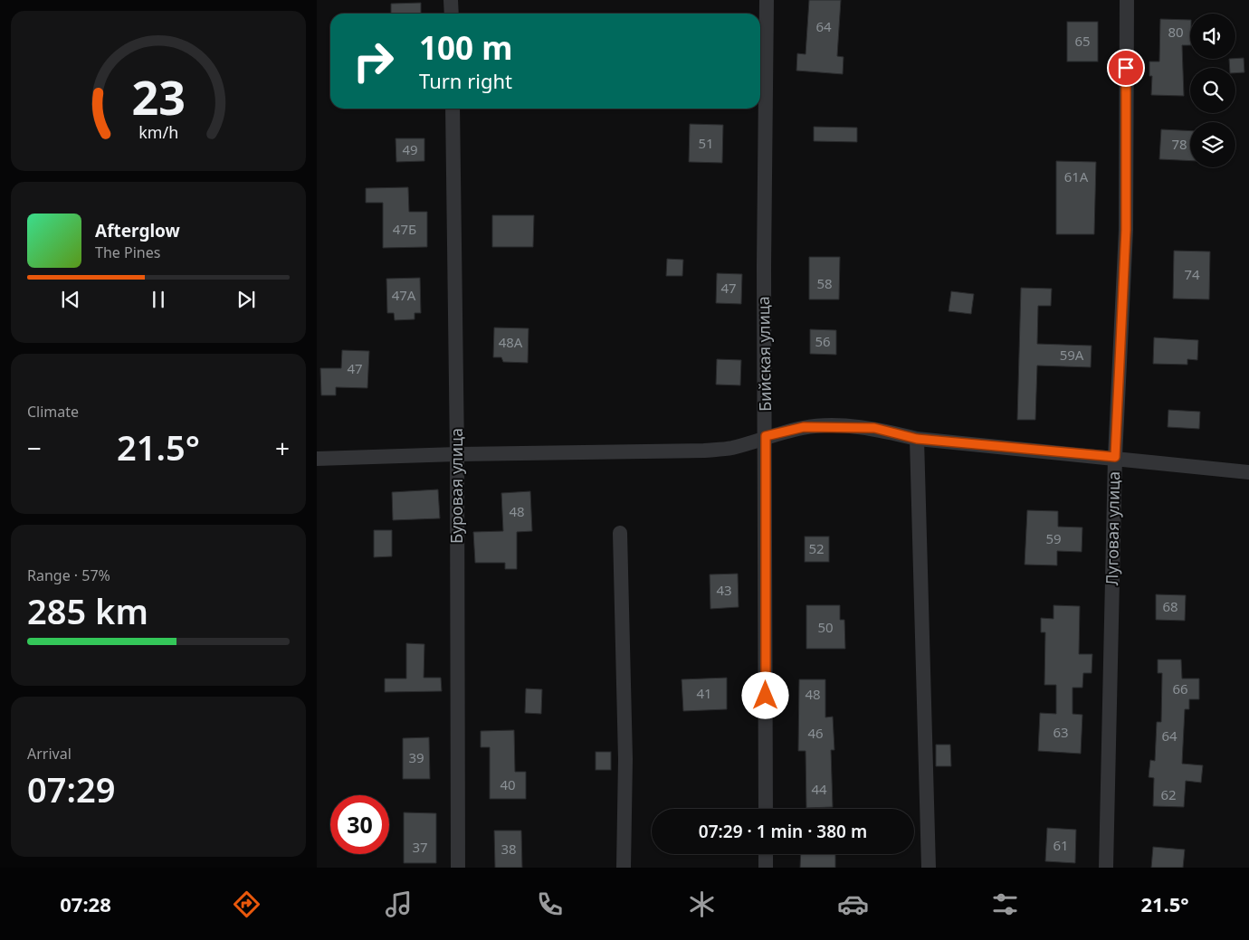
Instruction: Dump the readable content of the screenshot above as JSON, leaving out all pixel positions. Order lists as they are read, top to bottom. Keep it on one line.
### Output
{"streets":{"street":["Бийская улица","Буровая улица","Луговая улица"]},"house_numbers":["64","80","65","51","78","49","61А","47Б","74","58","47","47А","56","48А","59А","47","48","59","52","43","68","50","66","41","48","63","46","64","39","40","44","62","61","37","38"],"page":{"turn":["100 m","Turn right"],"song":["Afterglow","The Pines"],"tile":["Climate",["Range · 57%","285 km"],["Arrival","07:29"]],"heat":["−","21.5°","+"],"limit":"30","trip":"07:29 · 1 min · 380 m","tabs":["07:28","21.5°"],"gauge":["23","km/h"]}}
